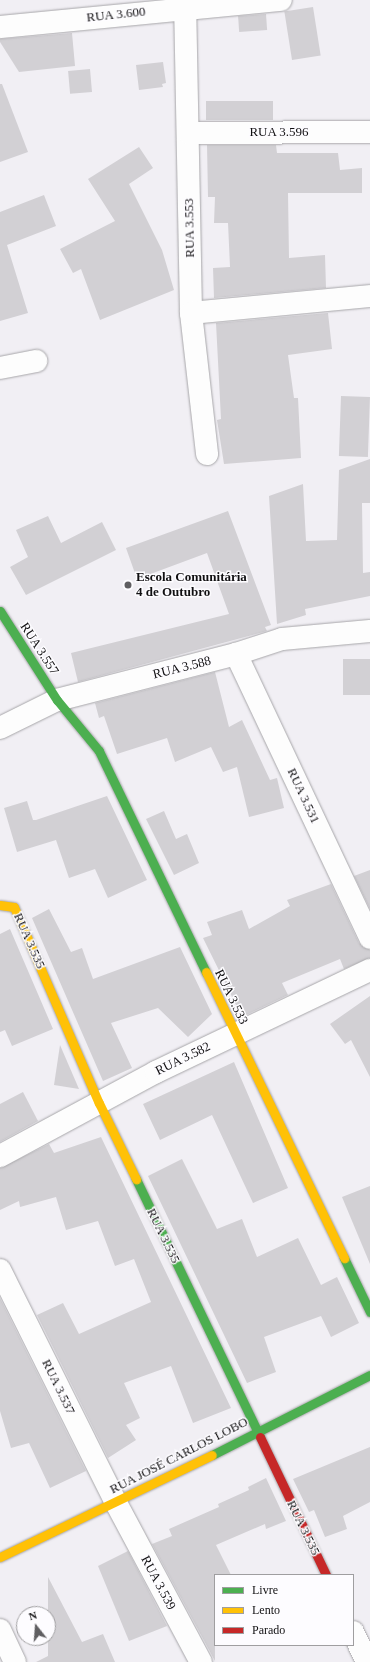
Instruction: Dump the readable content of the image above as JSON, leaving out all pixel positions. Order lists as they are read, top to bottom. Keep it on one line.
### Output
{"streets":{"street":["RUA 3.600","RUA 3.596","RUA 3.553","RUA 3.557","RUA 3.588","RUA 3.531","RUA 3.535","RUA 3.533","RUA 3.582","RUA 3.537","RUA JOSÉ CARLOS LOBO","RUA 3.539"]},"crossings":[["RUA 3.600","RUA 3.553"],["RUA 3.596","RUA 3.553"],["RUA 3.557","RUA 3.588"],["RUA 3.557","RUA 3.533"],["RUA 3.588","RUA 3.531"],["RUA 3.588","RUA 3.533"],["RUA 3.535","RUA 3.582"],["RUA 3.535","RUA JOSÉ CARLOS LOBO"],["RUA 3.533","RUA 3.582"],["RUA 3.537","RUA JOSÉ CARLOS LOBO"],["RUA 3.537","RUA 3.539"],["RUA JOSÉ CARLOS LOBO","RUA 3.539"]],"places":["Escola Comunitária 4 de Outubro"],"legend":["Livre","Lento","Parado"],"north":"top"}
